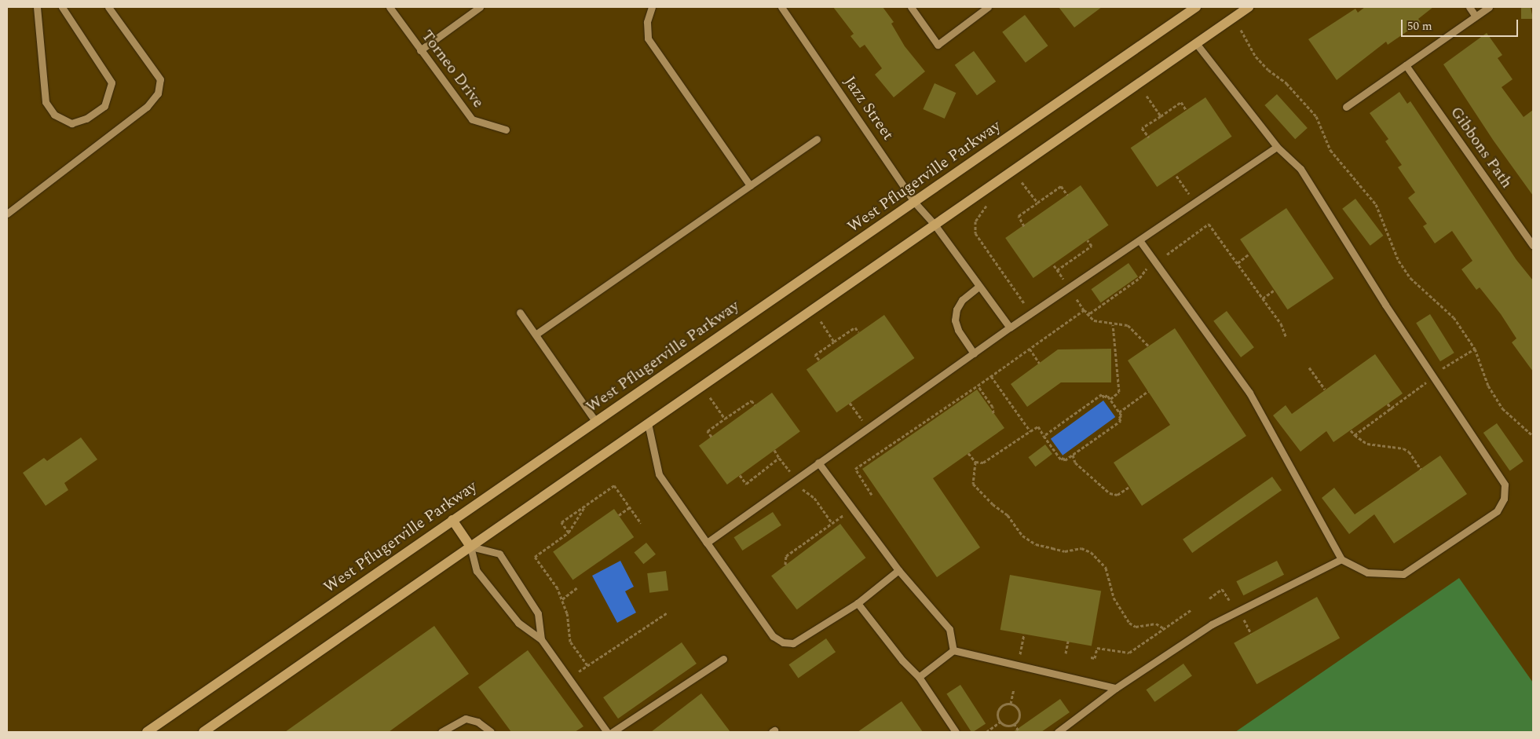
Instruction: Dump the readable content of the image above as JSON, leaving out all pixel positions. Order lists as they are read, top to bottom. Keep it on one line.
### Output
{"streets":{"main road":["West Pflugerville Parkway"],"street":["Torneo Drive","Jazz Street","Gibbons Path"]},"crossings":[["Jazz Street","West Pflugerville Parkway"]],"scale_bar":"50 m"}
